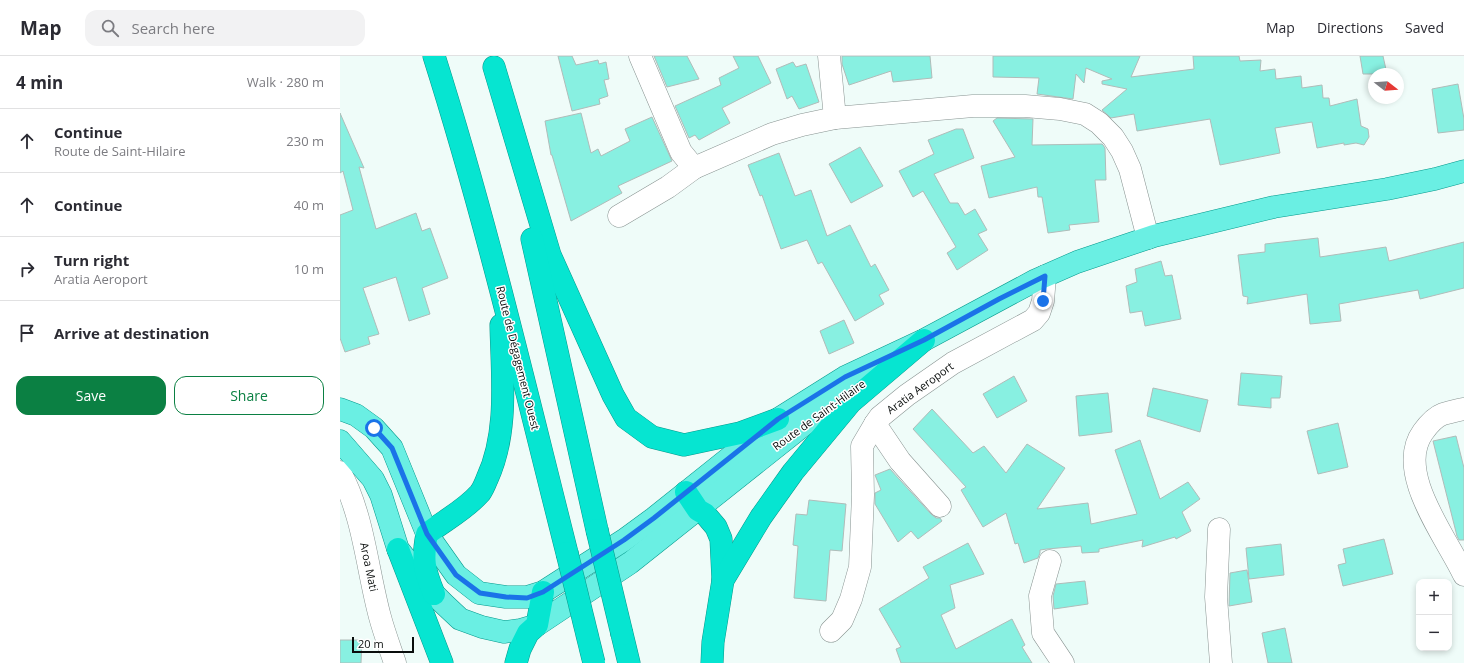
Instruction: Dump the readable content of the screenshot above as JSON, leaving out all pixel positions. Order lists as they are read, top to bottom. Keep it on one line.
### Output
{"streets":{"highway":["Route de Dégagement Ouest"],"main road":["Route de Saint-Hilaire"],"street":["Aratia Aeroport","Aroa Mati"]},"scale_bar":"20 m","north":"right","page":{"header":"Map","search":"Search here","nav":["Map","Directions","Saved"],"heading":["4 min","Walk · 280 m"],"list":[["Continue","Route de Saint-Hilaire","230 m"],["Continue","40 m"],["Turn right","Aratia Aeroport","10 m"],"Arrive at destination"],"buttons":["Save","Share"],"map_buttons":["+","−"],"scale":"20 m"}}
